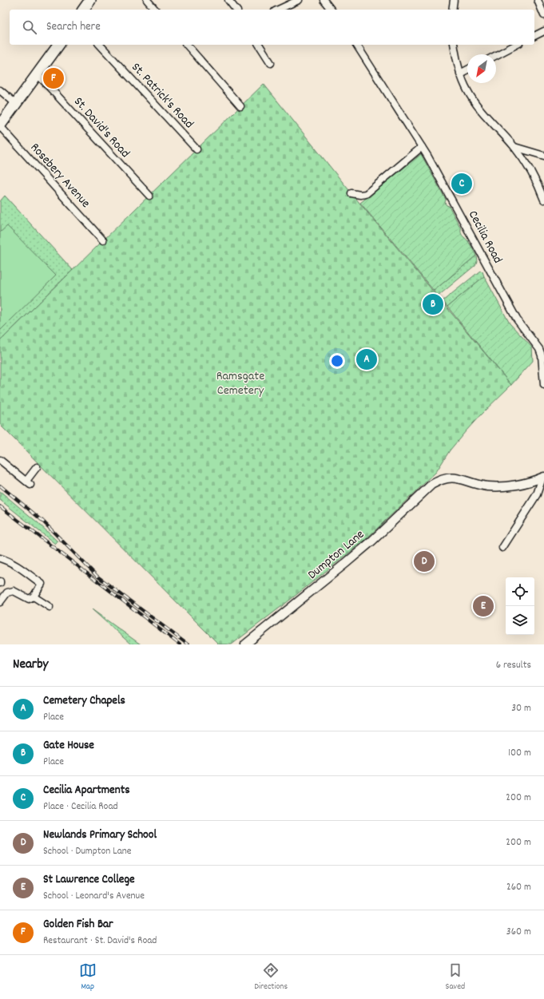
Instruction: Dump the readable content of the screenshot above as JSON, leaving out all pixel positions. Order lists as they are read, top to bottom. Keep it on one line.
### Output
{"streets":{"street":["St. Patrick's Road","St. David's Road","Rosebery Avenue","Cecilia Road","Dumpton Lane"]},"parks":["Ramsgate Cemetery"],"north":"bottom left","page":{"search":"Search here","pins":["F","C","B","A","D","E"],"heading":["Nearby","6 results"],"list":[{"mark":"A","name":"Cemetery Chapels","note":"Place","value":"30 m"},{"mark":"B","name":"Gate House","note":"Place","value":"100 m"},{"mark":"C","name":"Cecilia Apartments","note":"Place · Cecilia Road","value":"200 m"},{"mark":"D","name":"Newlands Primary School","note":"School · Dumpton Lane","value":"200 m"},{"mark":"E","name":"St Lawrence College","note":"School · Leonard's Avenue","value":"260 m"},{"mark":"F","name":"Golden Fish Bar","note":"Restaurant · St. David's Road","value":"360 m"}],"nav":["Map","Directions","Saved"]}}
